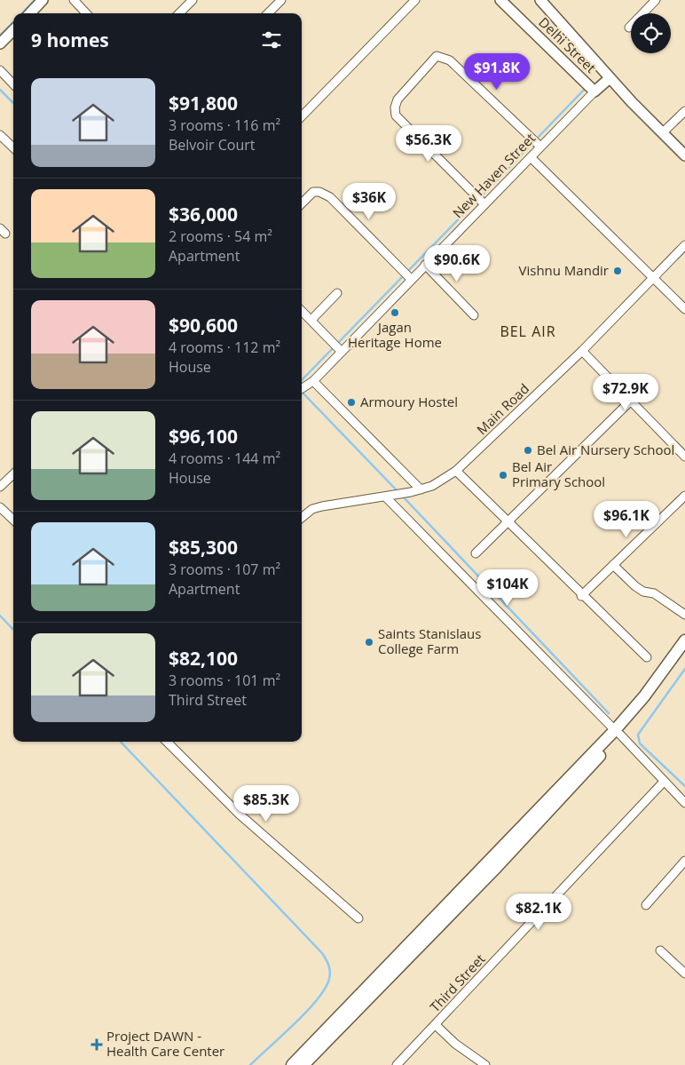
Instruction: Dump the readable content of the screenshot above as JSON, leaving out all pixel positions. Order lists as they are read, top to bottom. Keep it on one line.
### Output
{"streets":{"street":["Delhi Street","New Haven Street","Main Road","Third Street"]},"crossings":[["Delhi Street","New Haven Street"]],"districts":["BEL AIR"],"places":{"other":["Vishnu Mandir","Jagan Heritage Home","Armoury Hostel","Bel Air Nursery School","Bel Air Primary School","Saints Stanislaus College Farm"],"health":["Project DAWN - Health Care Center"]},"page":{"heading":"9 homes","price":["$91.8K","$56.3K","$36K","$90.6K","$72.9K","$96.1K","$104K","$85.3K","$82.1K"],"list":[{"name":"$91,800","note":"3 rooms · 116 m² · Belvoir Court"},{"name":"$36,000","note":"2 rooms · 54 m² · Apartment"},{"name":"$90,600","note":"4 rooms · 112 m² · House"},{"name":"$96,100","note":"4 rooms · 144 m² · House"},{"name":"$85,300","note":"3 rooms · 107 m² · Apartment"},{"name":"$82,100","note":"3 rooms · 101 m² · Third Street"}]}}
